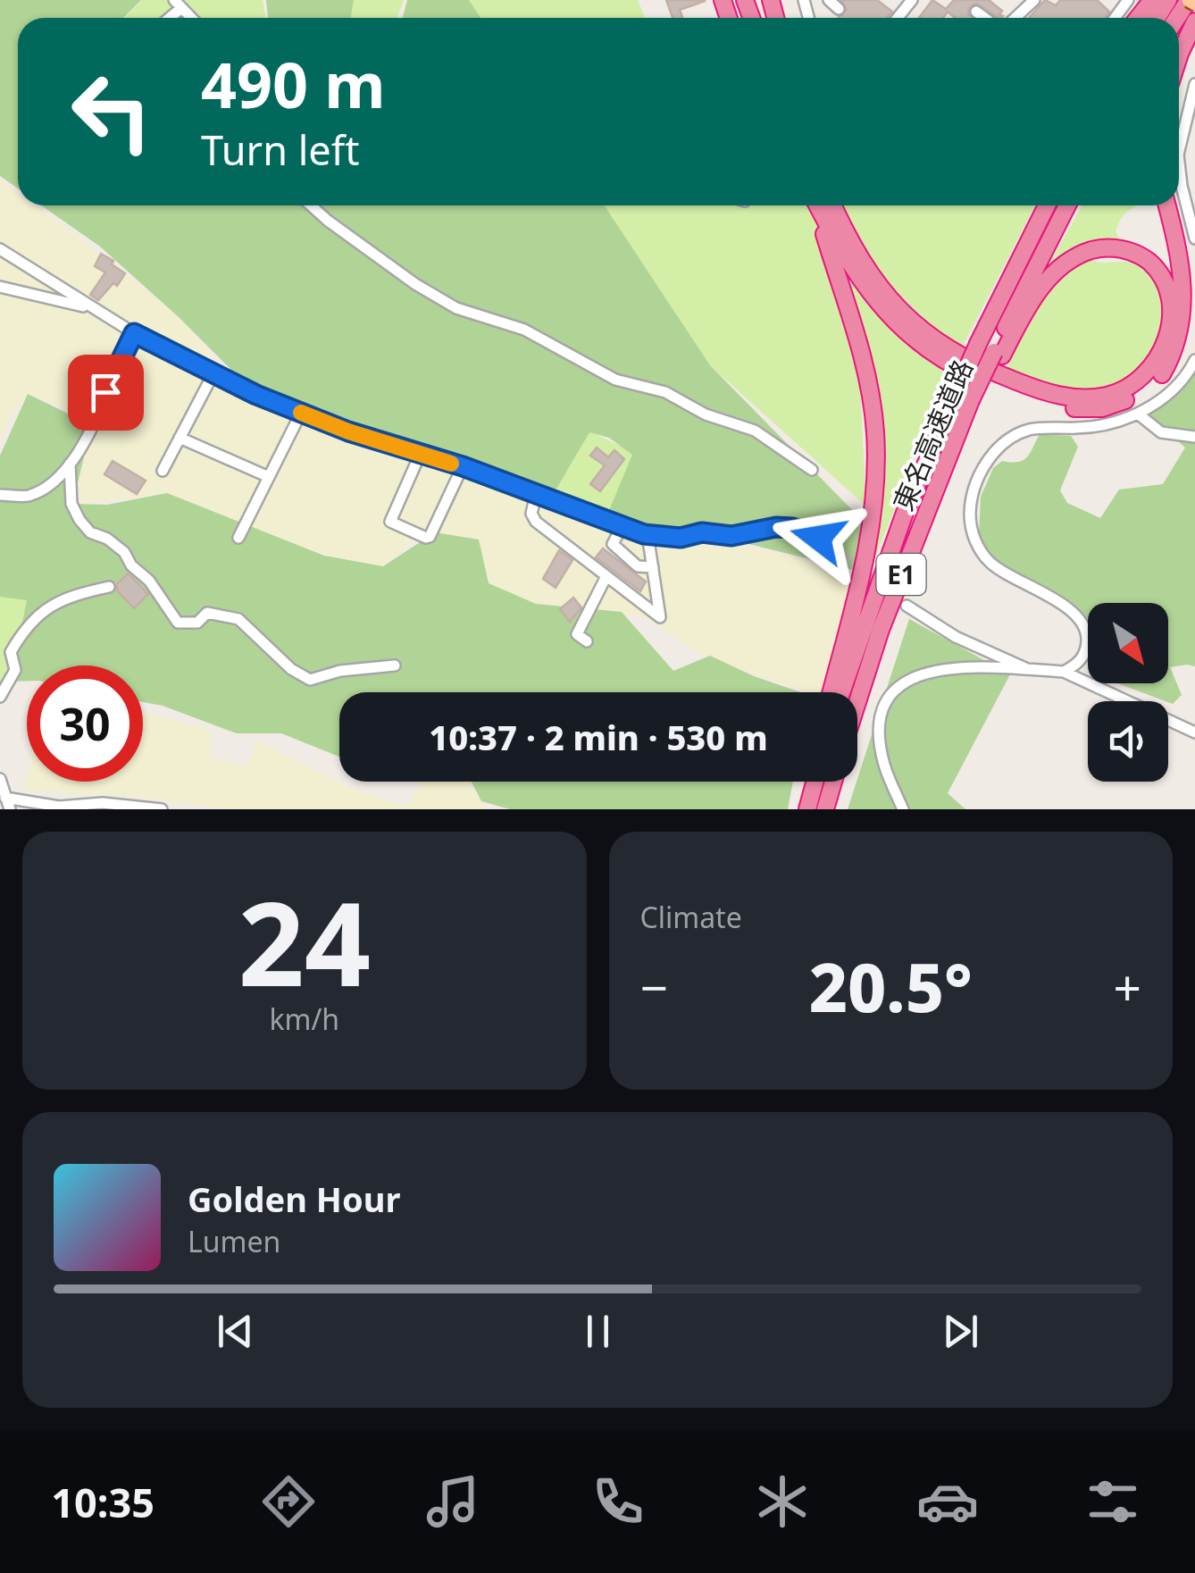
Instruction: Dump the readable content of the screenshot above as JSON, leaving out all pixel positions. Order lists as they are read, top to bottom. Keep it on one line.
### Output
{"streets":{"highway":["東名高速道路","E1"]},"north":"bottom right","page":{"turn":["490 m","Turn left"],"limit":"30","trip":"10:37 · 2 min · 530 m","tile":[["24","km/h"],"Climate"],"heat":["−","20.5°","+"],"song":["Golden Hour","Lumen"],"tabs":"10:35"}}
